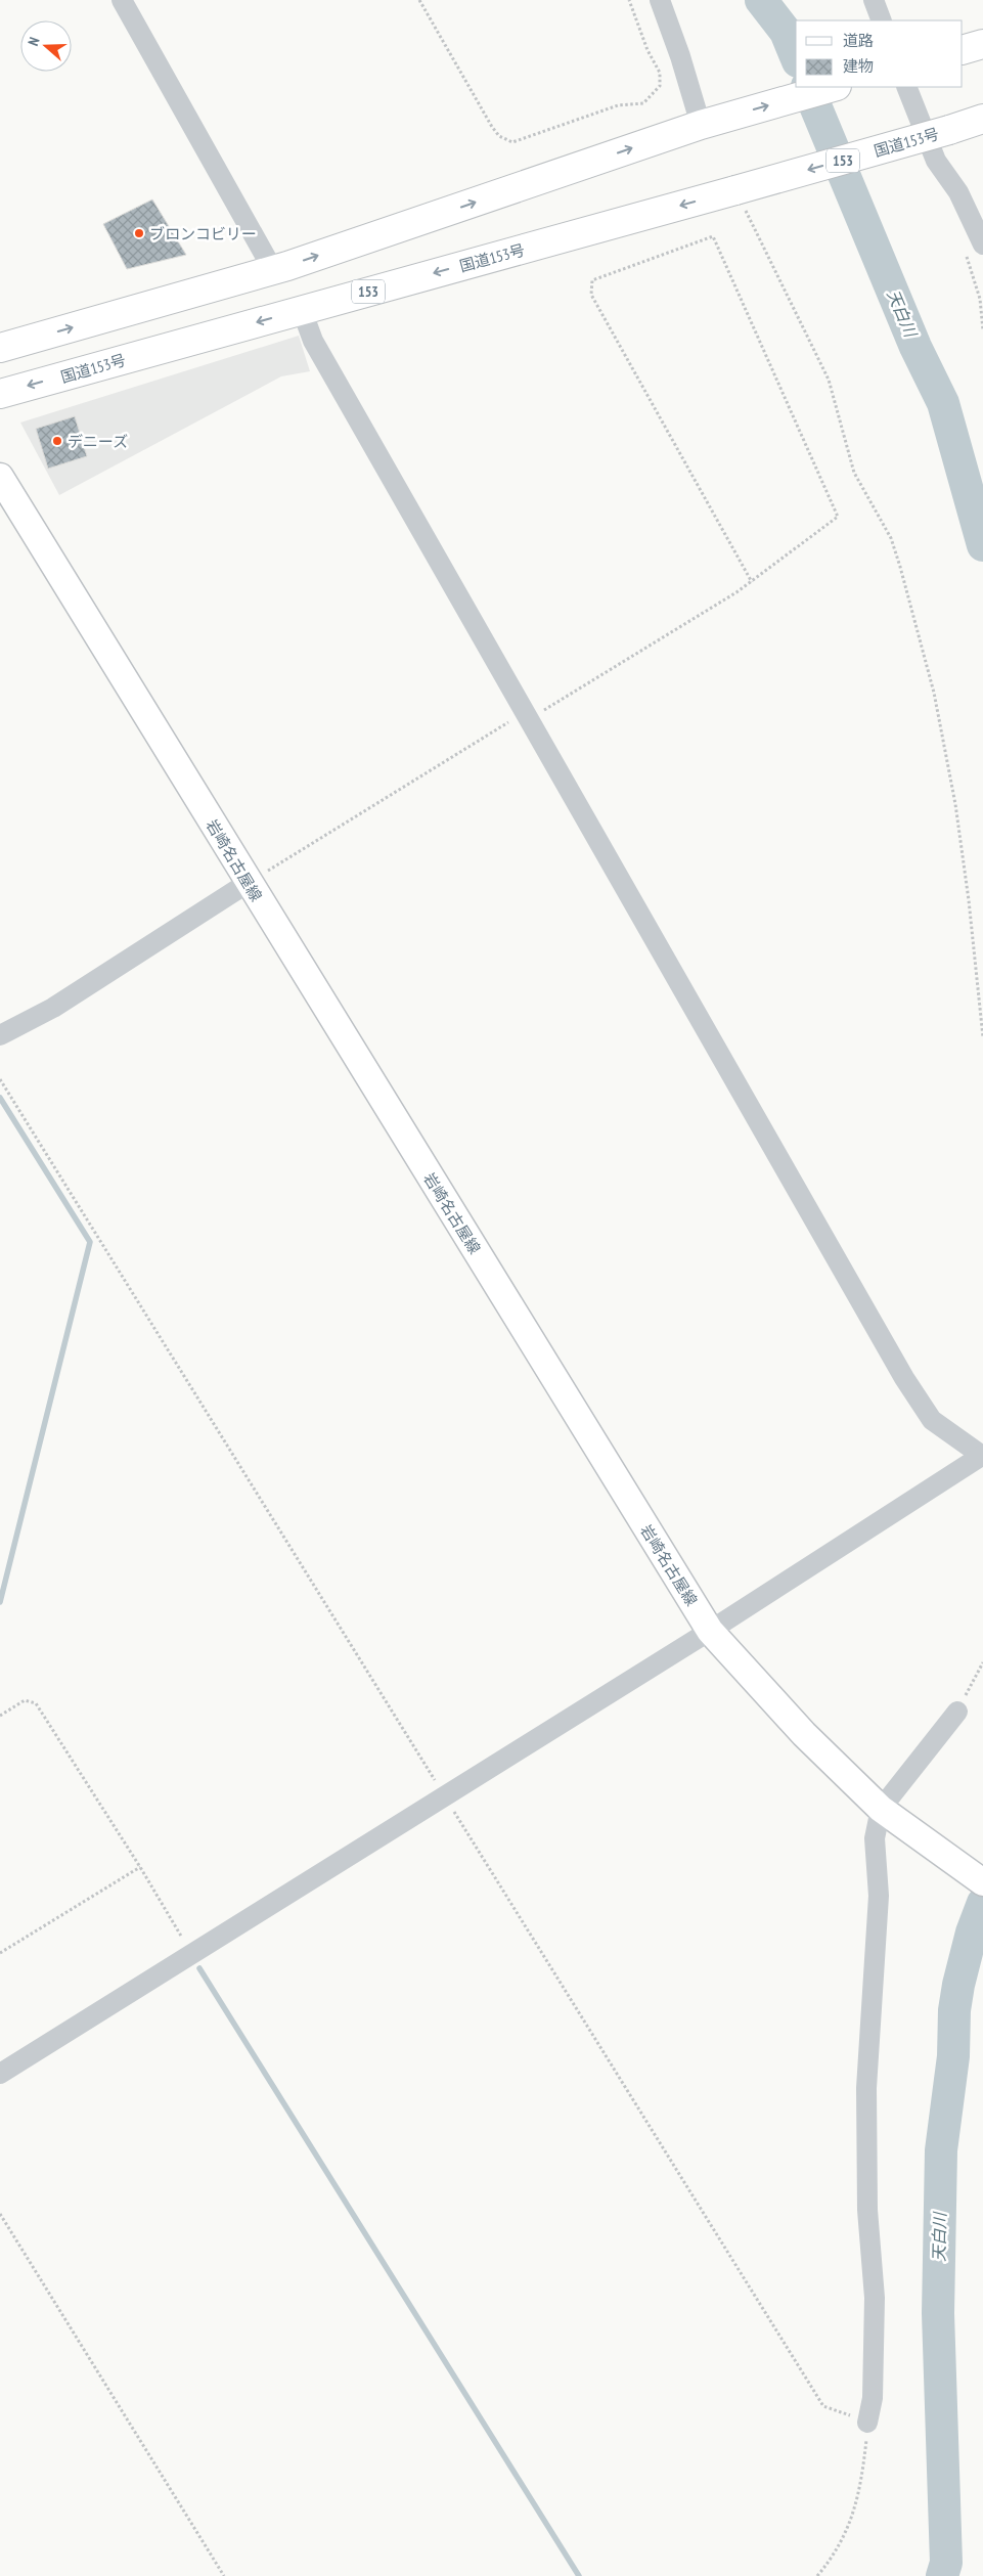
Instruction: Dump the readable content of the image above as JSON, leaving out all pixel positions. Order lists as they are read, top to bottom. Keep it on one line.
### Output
{"streets":{"highway":["国道153号","153"],"main road":["岩崎名古屋線"]},"water":["天白川"],"places":["ブロンコビリー","デニーズ"],"legend":["道路","建物"],"north":"left"}
